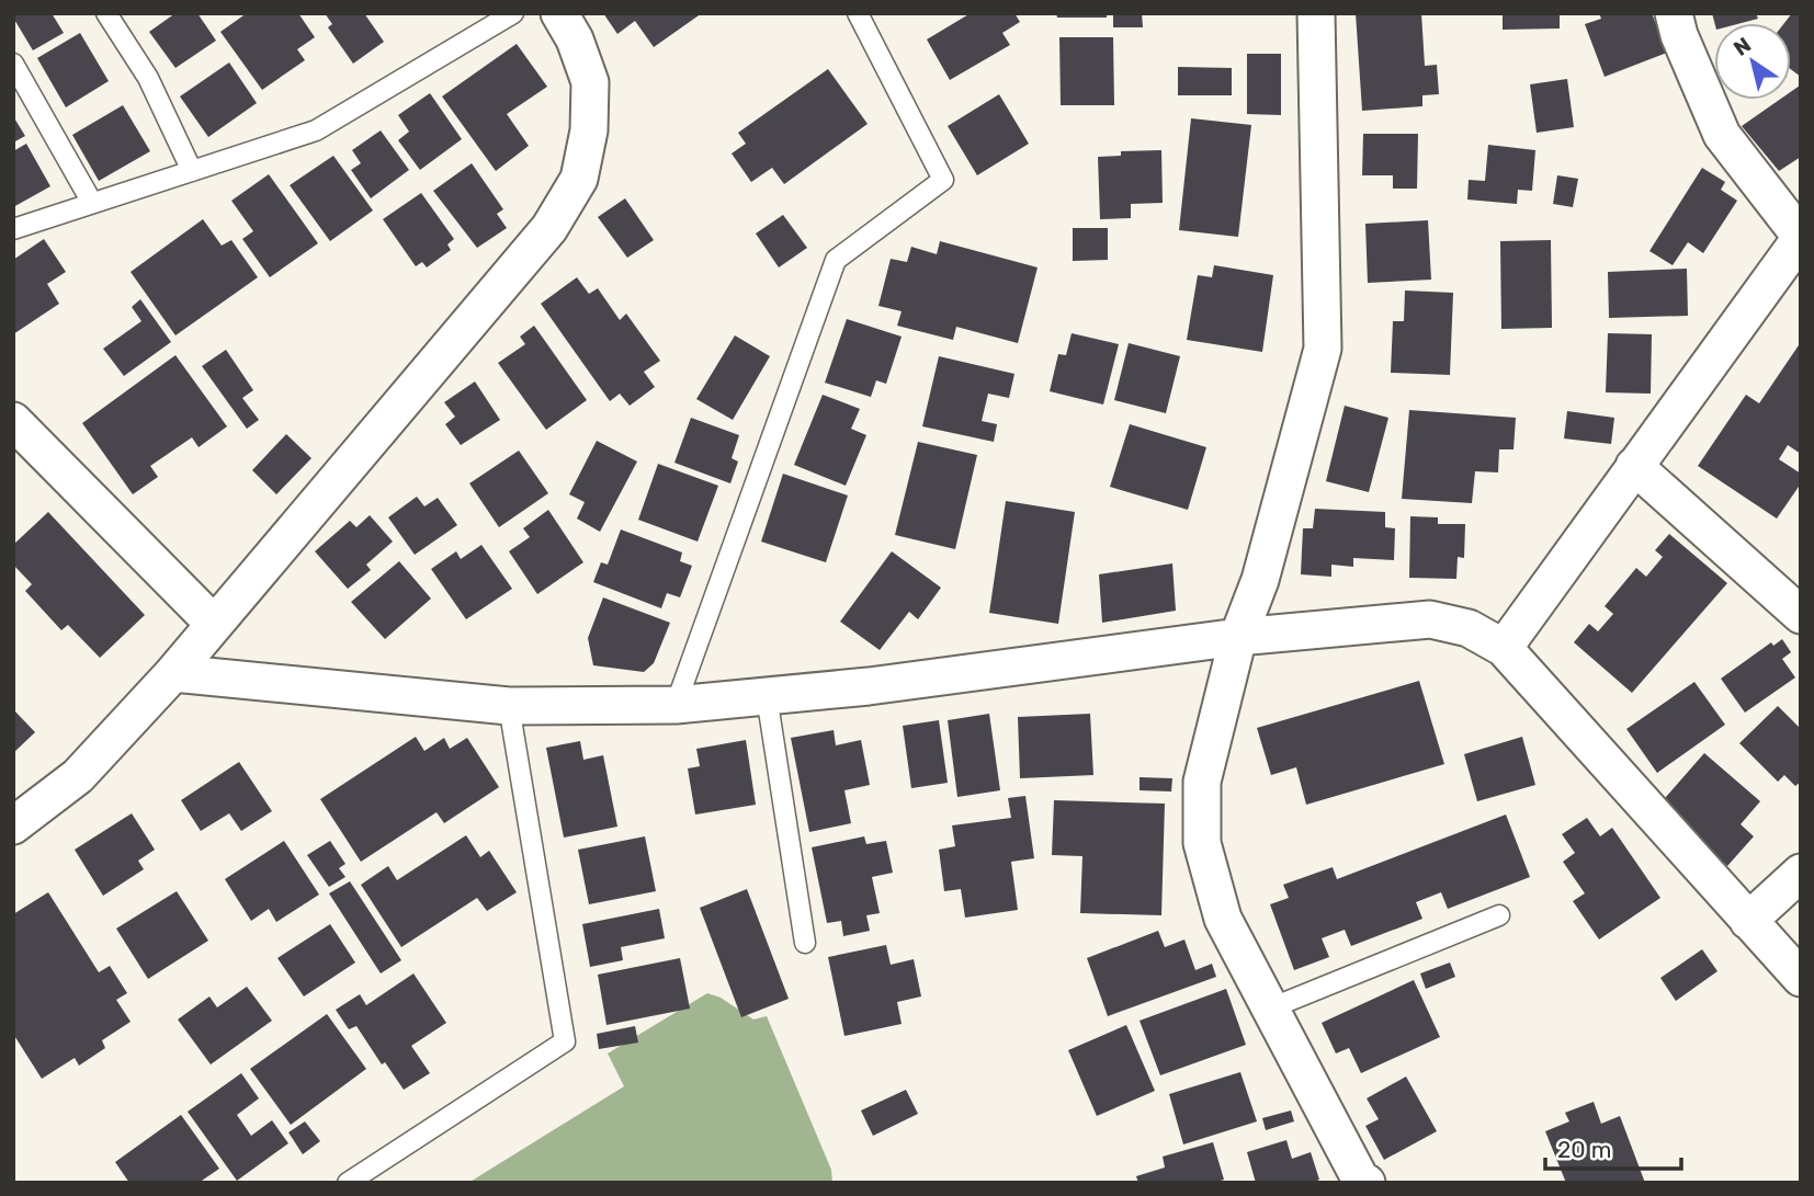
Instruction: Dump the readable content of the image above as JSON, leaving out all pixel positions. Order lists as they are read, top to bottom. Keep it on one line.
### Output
{"scale_bar":"20 m","north":"top left"}
